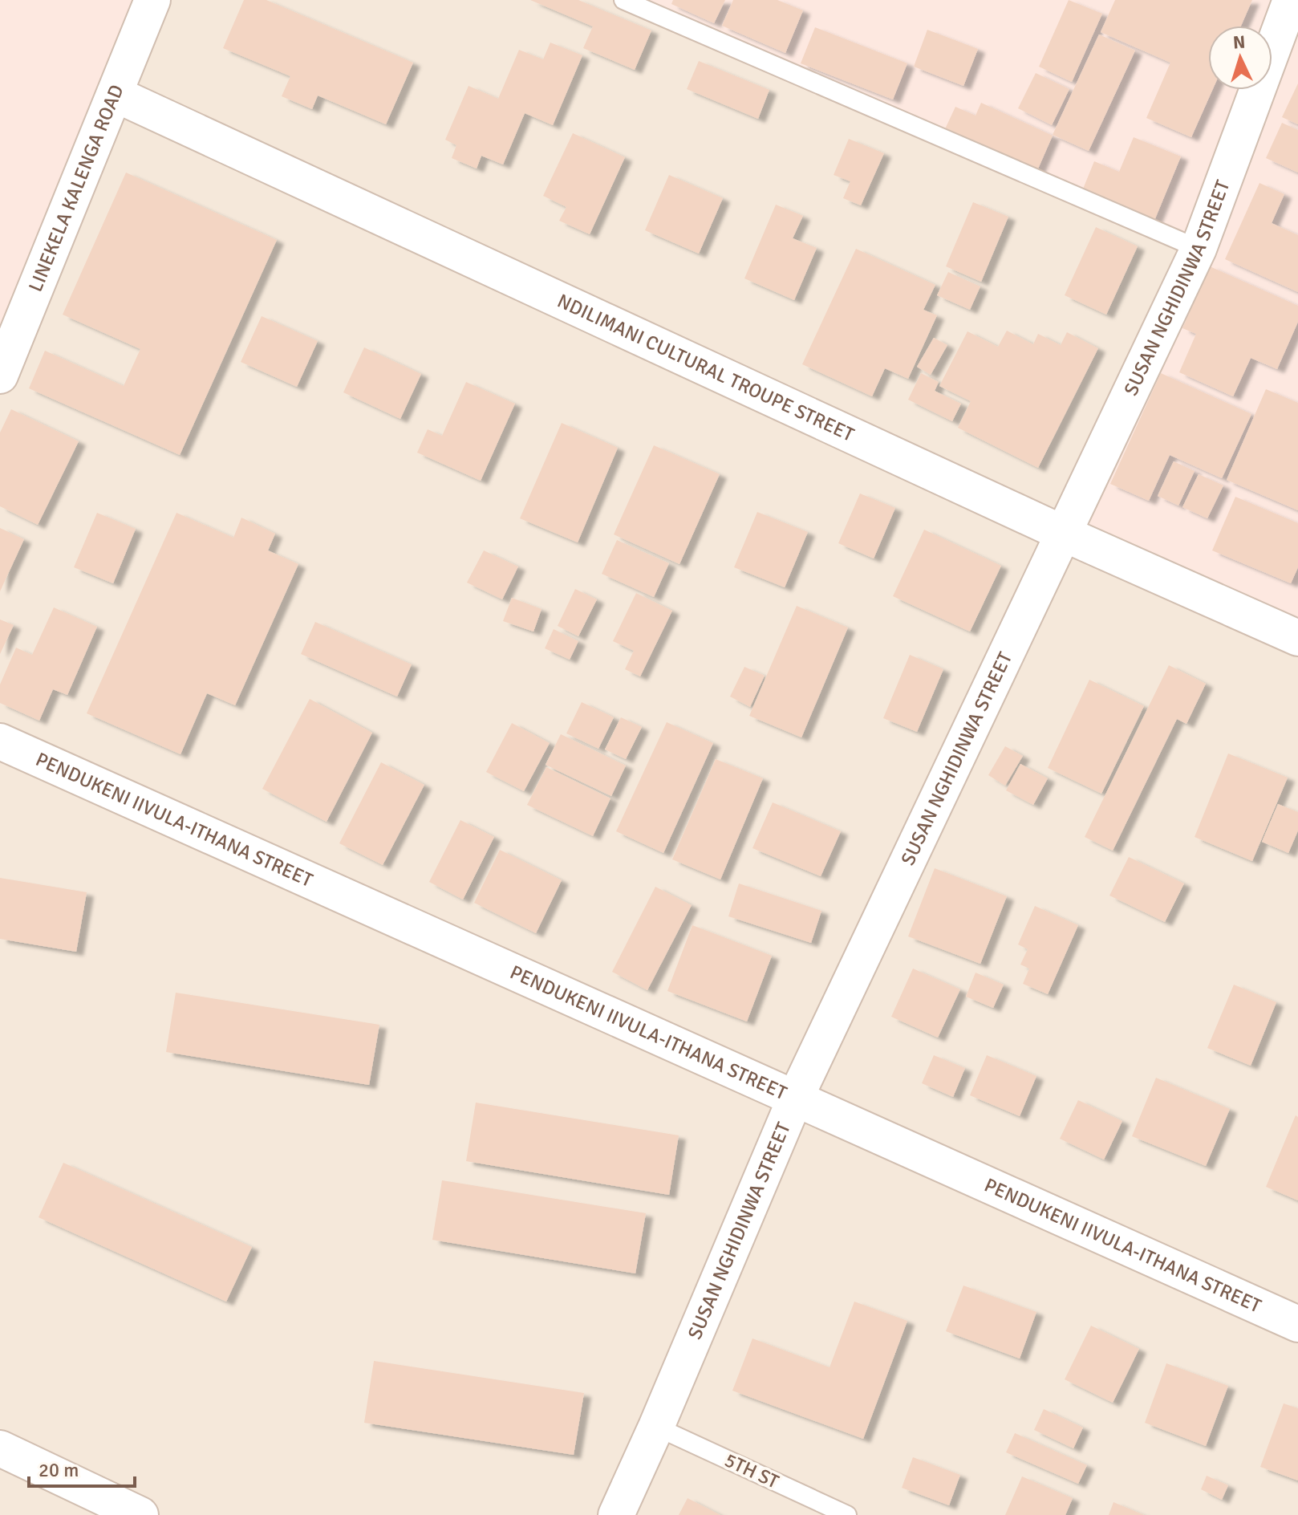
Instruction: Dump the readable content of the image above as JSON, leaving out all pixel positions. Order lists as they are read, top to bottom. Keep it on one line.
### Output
{"streets":{"street":["LINEKELA KALENGA ROAD","SUSAN NGHIDINWA STREET","NDILIMANI CULTURAL TROUPE STREET","PENDUKENI IIVULA-ITHANA STREET"],"lane":["5TH ST"]},"crossings":[["LINEKELA KALENGA ROAD","NDILIMANI CULTURAL TROUPE STREET"],["SUSAN NGHIDINWA STREET","NDILIMANI CULTURAL TROUPE STREET"],["SUSAN NGHIDINWA STREET","PENDUKENI IIVULA-ITHANA STREET"],["SUSAN NGHIDINWA STREET","5TH ST"]],"scale_bar":"20 m","north":"top"}
